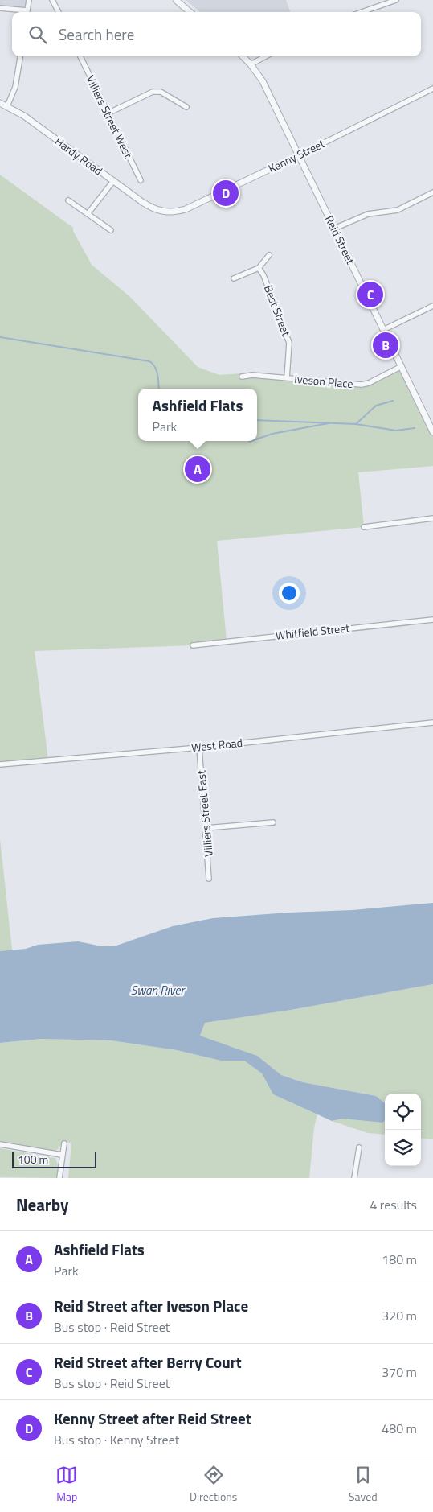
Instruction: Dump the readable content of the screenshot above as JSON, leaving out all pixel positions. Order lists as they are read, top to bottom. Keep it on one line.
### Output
{"streets":{"street":["Villiers Street West","Hardy Road","Kenny Street","Reid Street","Best Street","Iveson Place","Whitfield Street","West Road","Villiers Street East"]},"crossings":[["Hardy Road","Kenny Street"],["Kenny Street","Reid Street"],["Reid Street","Iveson Place"],["Best Street","Iveson Place"],["West Road","Villiers Street East"]],"water":["Swan River"],"scale_bar":"100 m","page":{"search":"Search here","pins":["D","C","B","A"],"popup":["Ashfield Flats","Park"],"scale":"100 m","heading":["Nearby","4 results"],"list":[{"mark":"A","name":"Ashfield Flats","note":"Park","value":"180 m"},{"mark":"B","name":"Reid Street after Iveson Place","note":"Bus stop · Reid Street","value":"320 m"},{"mark":"C","name":"Reid Street after Berry Court","note":"Bus stop · Reid Street","value":"370 m"},{"mark":"D","name":"Kenny Street after Reid Street","note":"Bus stop · Kenny Street","value":"480 m"}],"nav":["Map","Directions","Saved"]}}
